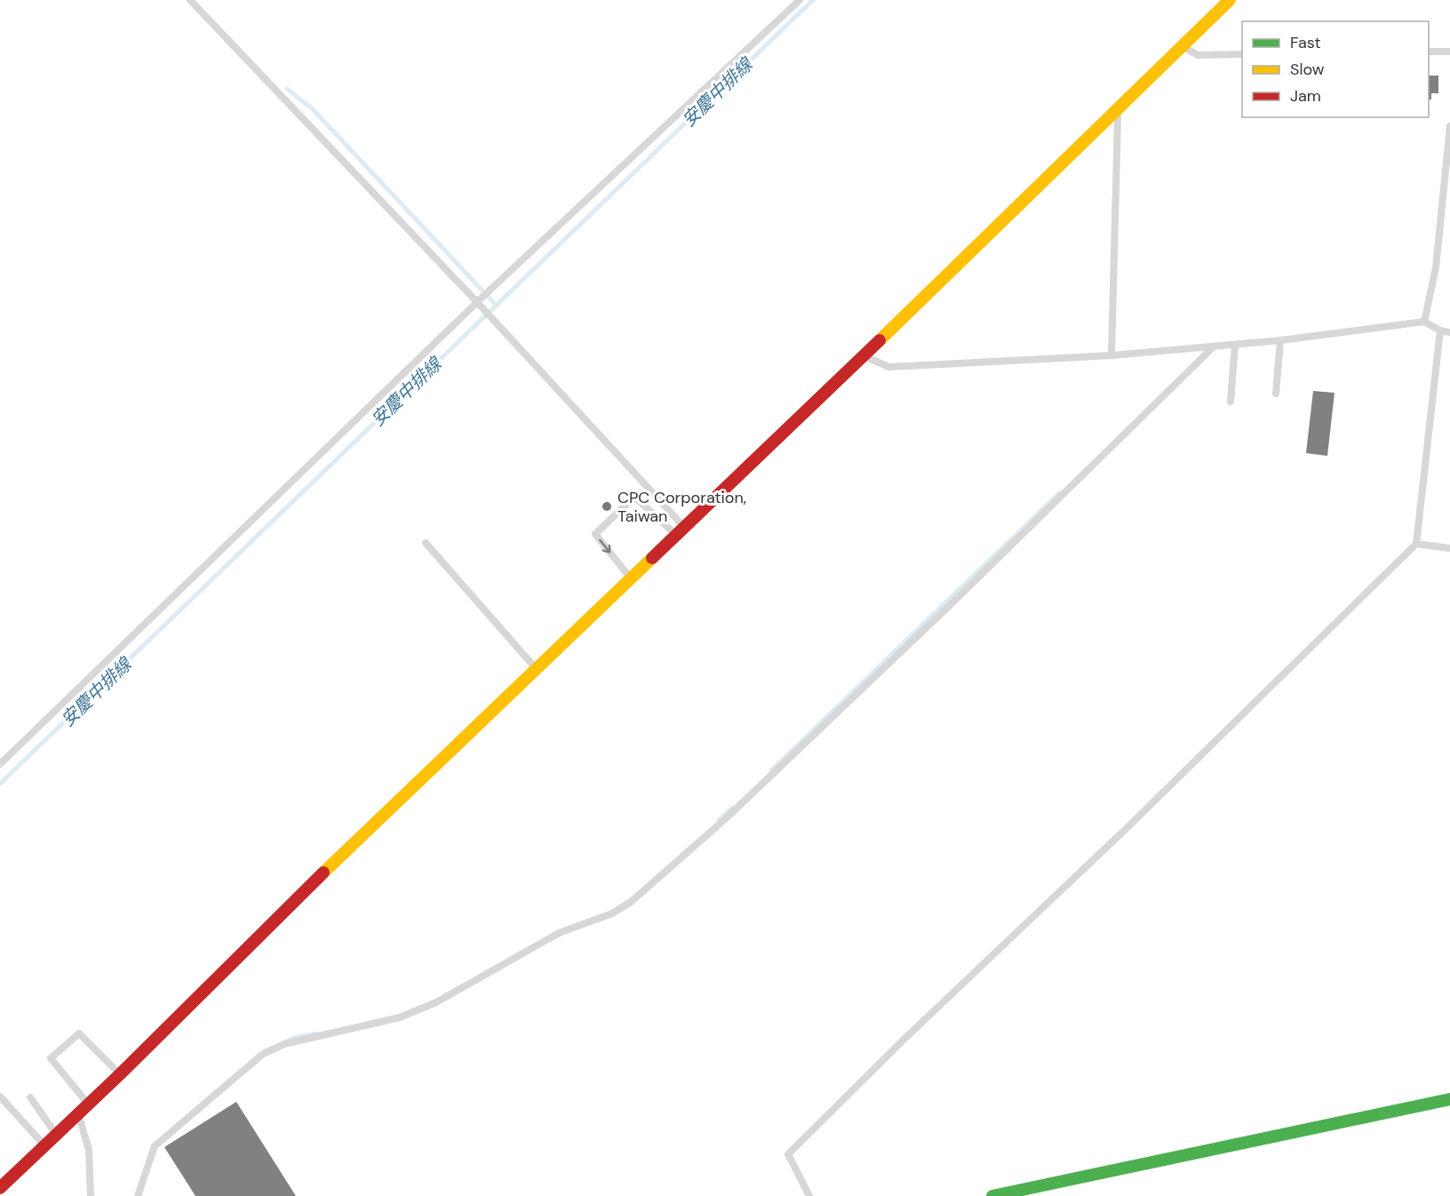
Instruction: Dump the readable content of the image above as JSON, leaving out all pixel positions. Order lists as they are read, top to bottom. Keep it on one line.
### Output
{"water":["安慶中排線"],"places":["CPC Corporation, Taiwan"],"legend":["Fast","Slow","Jam"]}
